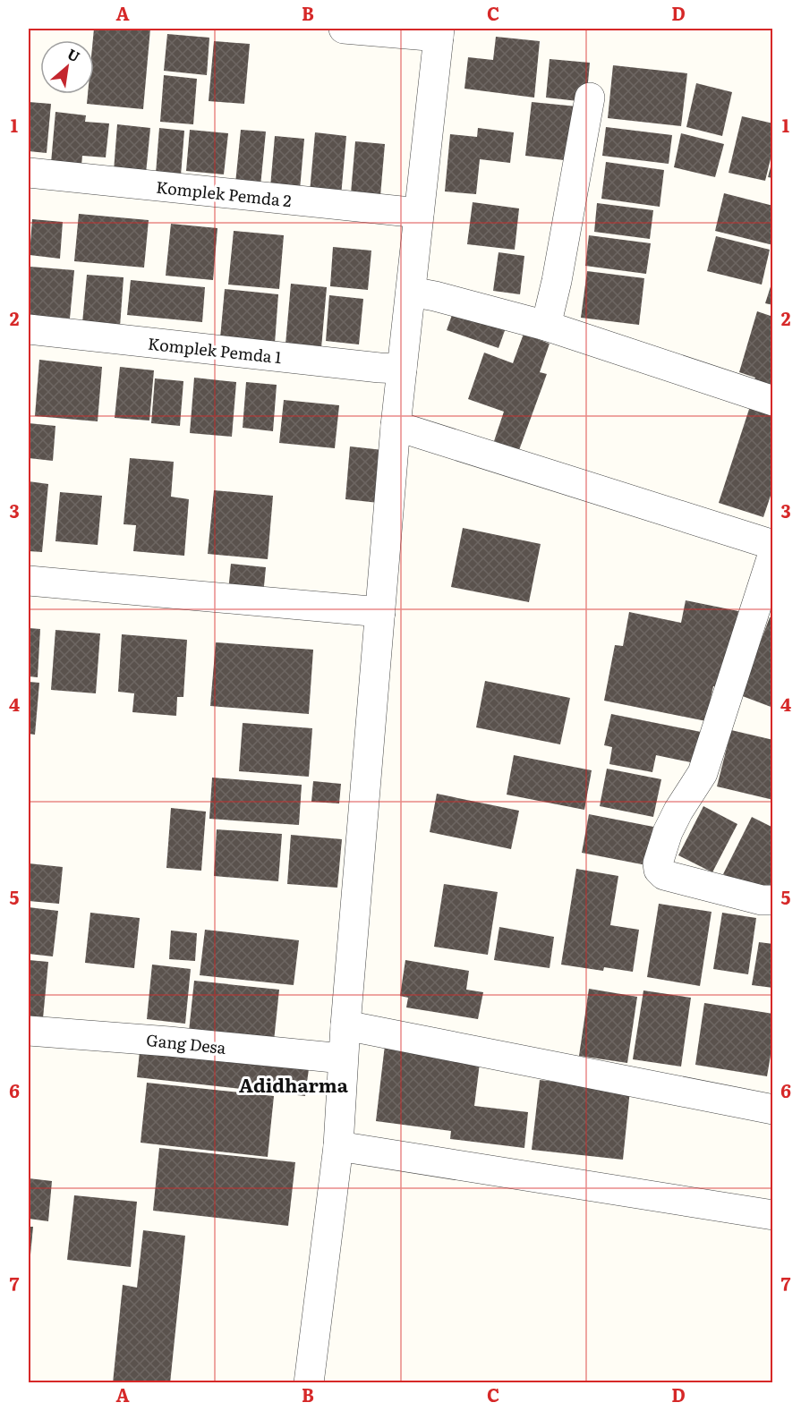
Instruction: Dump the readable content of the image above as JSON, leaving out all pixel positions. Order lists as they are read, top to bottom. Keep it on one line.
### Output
{"streets":{"street":["Komplek Pemda 2","Komplek Pemda 1","Gang Desa"]},"districts":["Adidharma"],"north":"top right","grid":{"columns":["A","B","C","D"],"rows":["1","2","3","4","5","6","7"]}}
